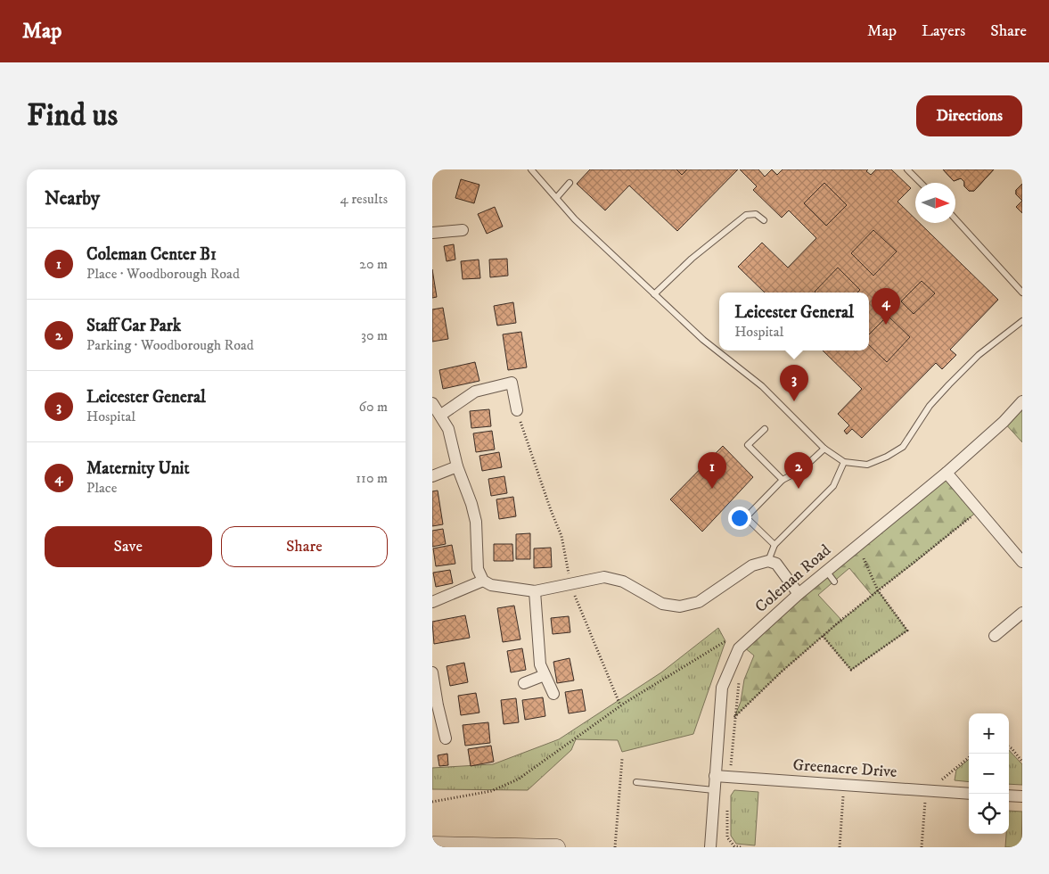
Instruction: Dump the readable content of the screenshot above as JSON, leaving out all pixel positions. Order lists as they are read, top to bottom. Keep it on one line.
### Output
{"streets":{"street":["Coleman Road","Greenacre Drive"]},"crossings":[["Coleman Road","Greenacre Drive"]],"north":"right","page":{"header":"Map","nav":["Map","Layers","Share"],"buttons":["Directions",["Save","Share"]],"title":"Find us","heading":["Nearby","4 results"],"list":[{"mark":"1","name":"Coleman Center B1","note":"Place · Woodborough Road","value":"20 m"},{"mark":"2","name":"Staff Car Park","note":"Parking · Woodborough Road","value":"30 m"},{"mark":"3","name":"Leicester General","note":"Hospital","value":"60 m"},{"mark":"4","name":"Maternity Unit","note":"Place","value":"110 m"}],"pins":["4","3","1","2"],"popup":["Leicester General","Hospital"],"map_buttons":["+","−"]}}
